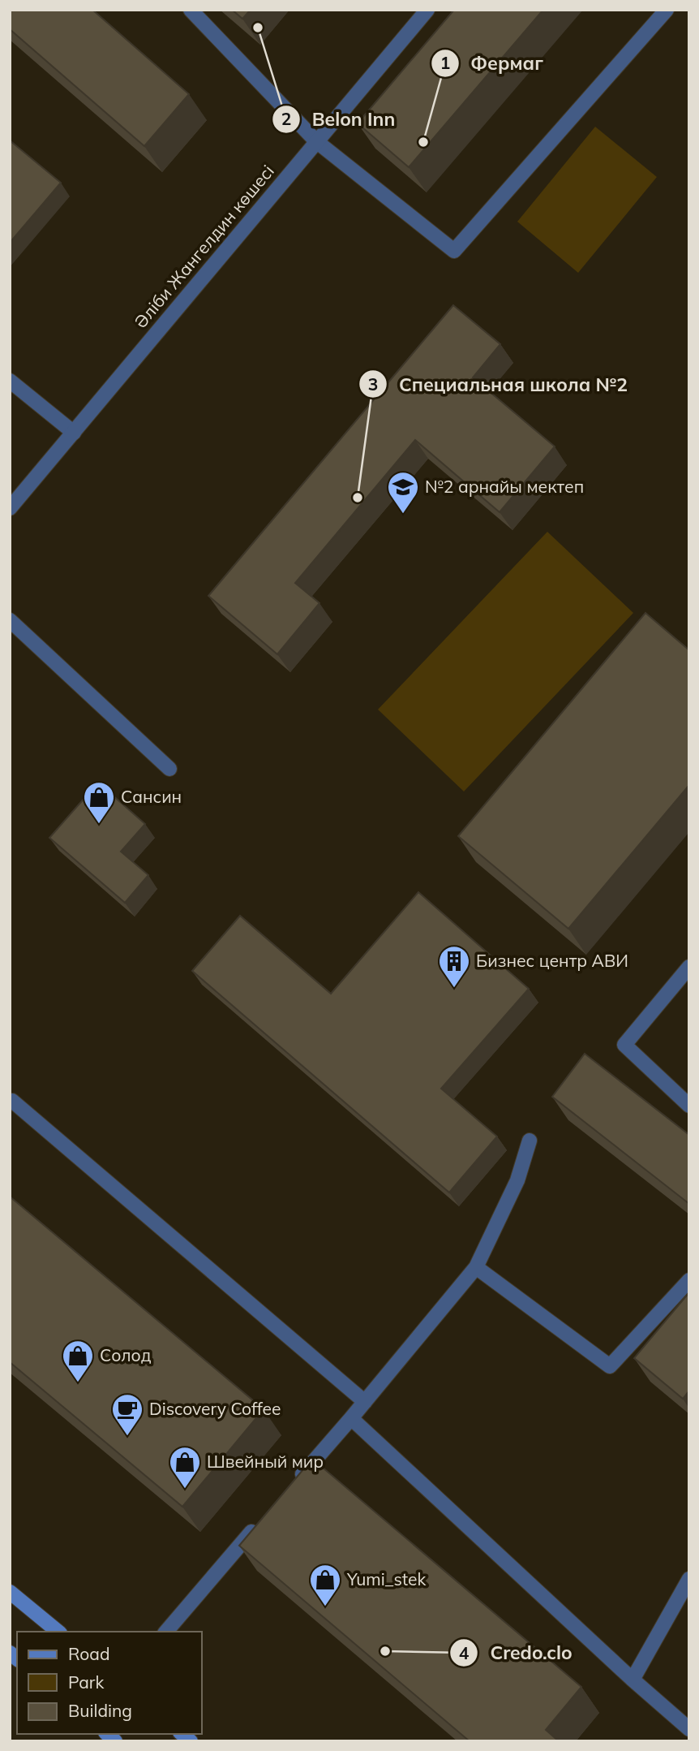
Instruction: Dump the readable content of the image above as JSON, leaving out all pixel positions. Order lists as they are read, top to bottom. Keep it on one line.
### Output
{"streets":{"street":["Әліби Жангелдин көшесі"]},"places":{"other":["Belon Inn","Фермаг","Специальная школа №2","Credo.clo"],"school or university":["№2 арнайы мектеп"],"shop":["Сансин","Солод","Швейный мир","Yumi_stek"],"building":["Бизнес центр АВИ"],"cafe":["Discovery Coffee"]},"legend":["Road","Park","Building"]}
